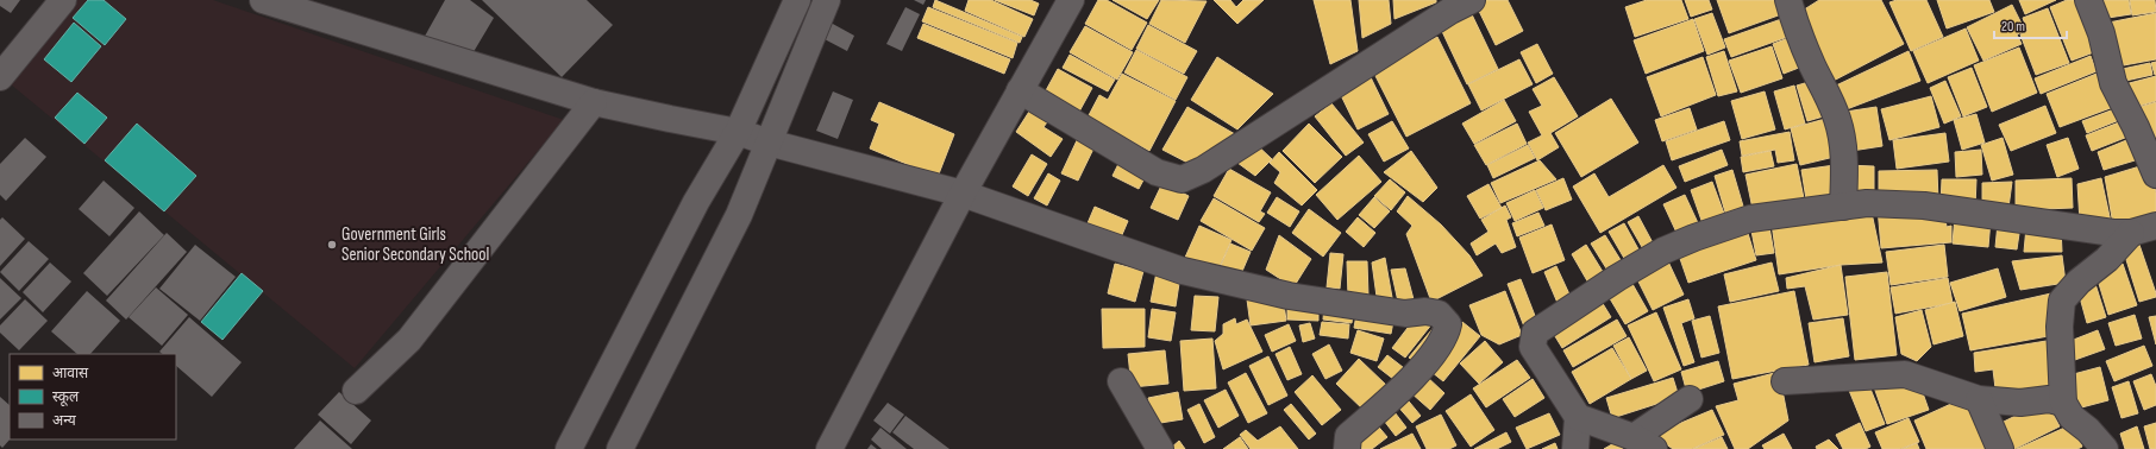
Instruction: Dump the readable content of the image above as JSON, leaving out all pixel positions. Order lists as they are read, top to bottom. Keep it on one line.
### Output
{"places":["Government Girls Senior Secondary School"],"legend":["आवास","स्कूल","अन्य"],"scale_bar":"20 m"}
